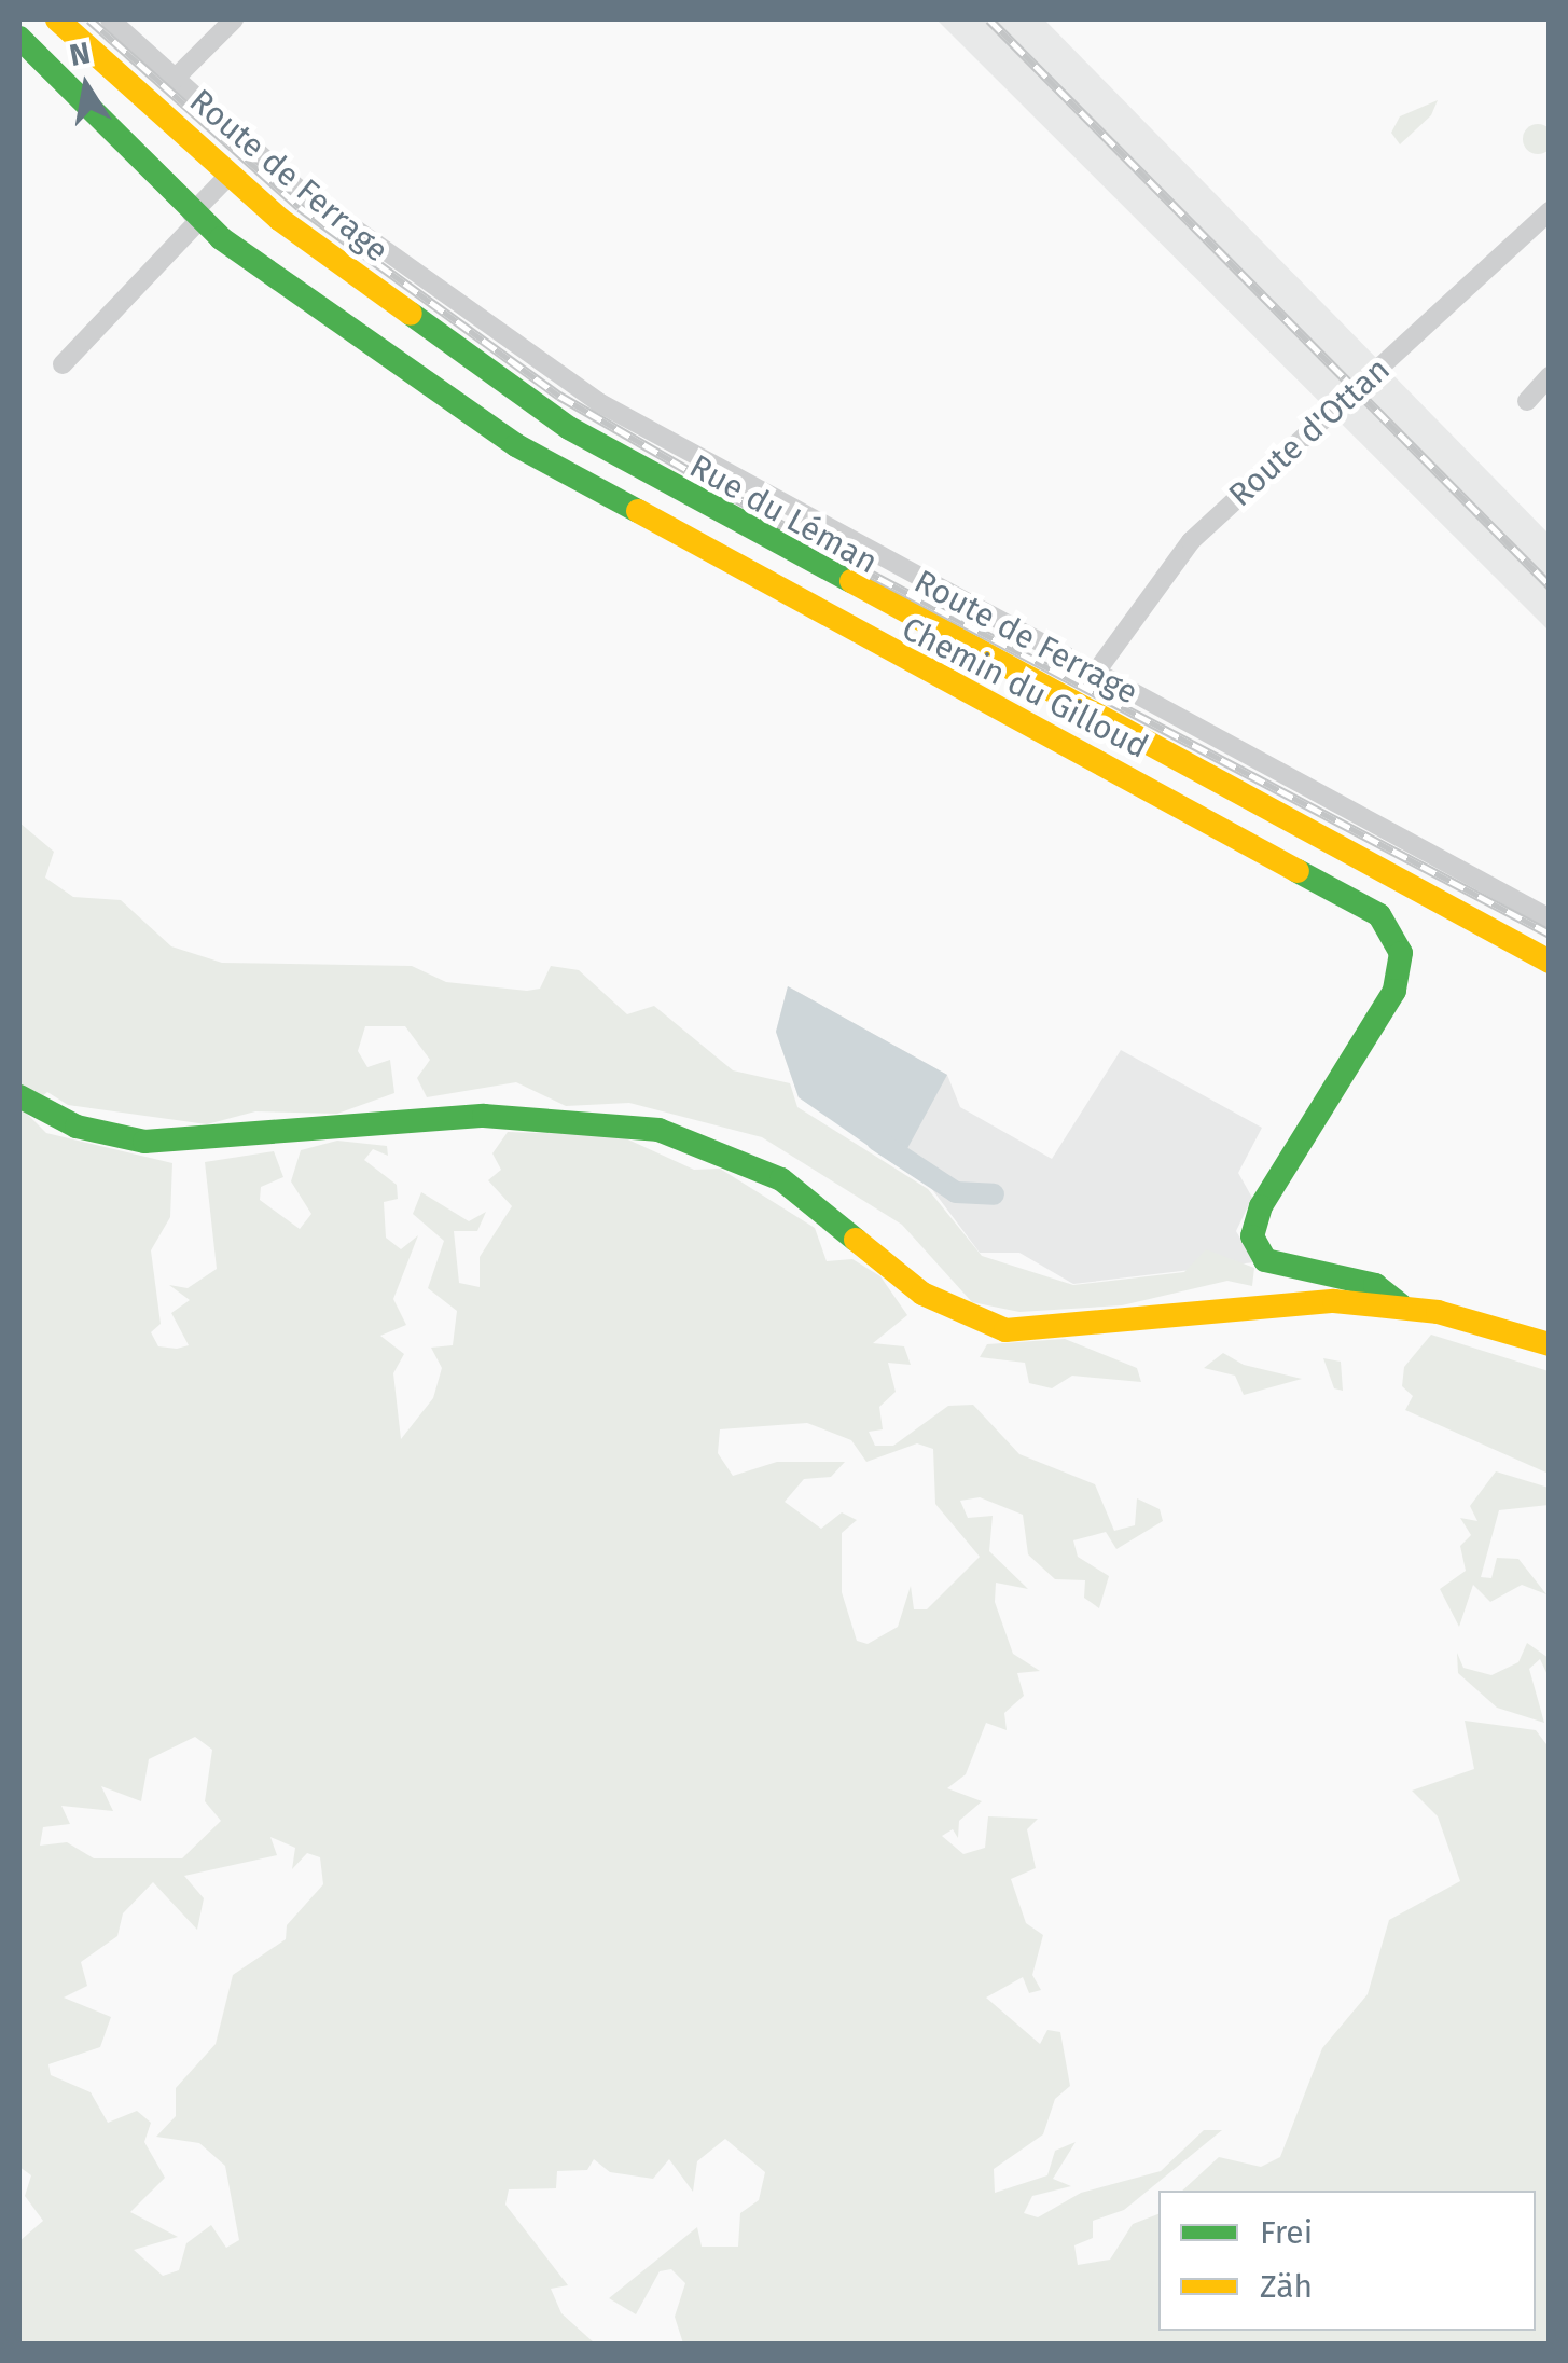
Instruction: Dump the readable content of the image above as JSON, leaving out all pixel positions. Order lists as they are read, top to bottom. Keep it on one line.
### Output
{"streets":{"street":["Route de Ferrage","Route d'Ottan","Rue du Léman","Chemin du Gilloud"]},"crossings":[["Route de Ferrage","Route d'Ottan"]],"legend":["Frei","Zäh"],"north":"top"}
